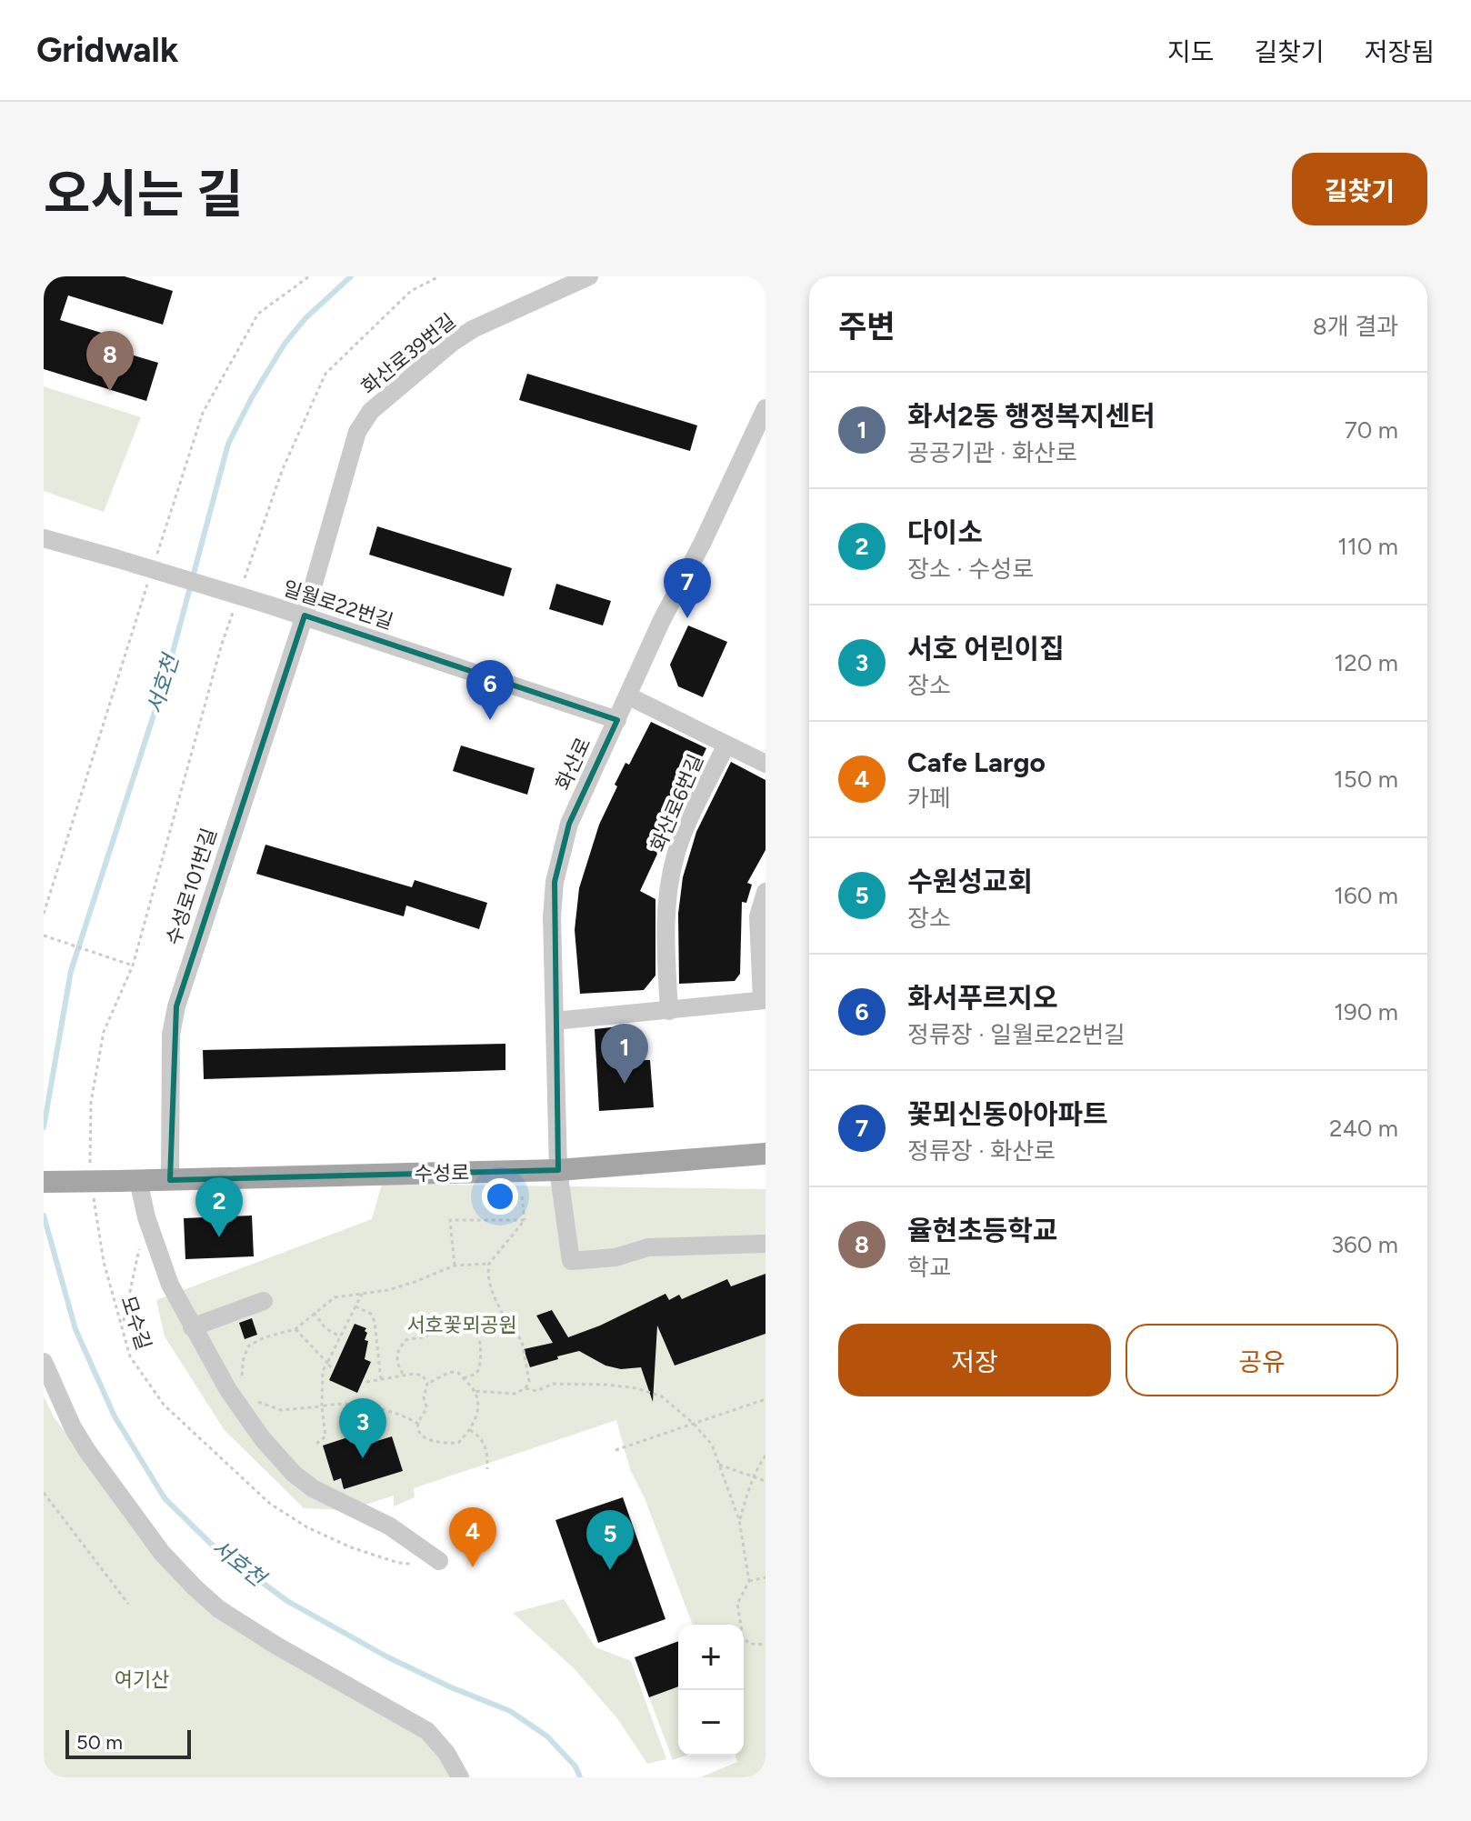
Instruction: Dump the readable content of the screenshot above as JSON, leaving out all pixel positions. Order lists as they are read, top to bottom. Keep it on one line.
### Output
{"streets":{"main road":["수성로"],"street":["화산로39번길","일월로22번길","화산로","화산로6번길","수성로101번길"],"path":["모수길"]},"crossings":[["화산로39번길","일월로22번길"],["화산로39번길","수성로101번길"],["일월로22번길","화산로"],["일월로22번길","수성로101번길"],["화산로","화산로6번길"],["화산로","수성로"],["수성로101번길","수성로"]],"water":["서호천"],"parks":["서호꽃뫼공원","여기산"],"scale_bar":"50 m","page":{"header":"Gridwalk","nav":["지도","길찾기","저장됨"],"title":"오시는 길","buttons":["길찾기",["저장","공유"]],"heading":["주변","8개 결과"],"pins":["8","7","6","1","2","3","4","5"],"list":[{"mark":"1","name":"화서2동 행정복지센터","note":"공공기관 · 화산로","value":"70 m"},{"mark":"2","name":"다이소","note":"장소 · 수성로","value":"110 m"},{"mark":"3","name":"서호 어린이집","note":"장소","value":"120 m"},{"mark":"4","name":"Cafe Largo","note":"카페","value":"150 m"},{"mark":"5","name":"수원성교회","note":"장소","value":"160 m"},{"mark":"6","name":"화서푸르지오","note":"정류장 · 일월로22번길","value":"190 m"},{"mark":"7","name":"꽃뫼신동아아파트","note":"정류장 · 화산로","value":"240 m"},{"mark":"8","name":"율현초등학교","note":"학교","value":"360 m"}],"map_buttons":["+","−"],"scale":"50 m"}}
